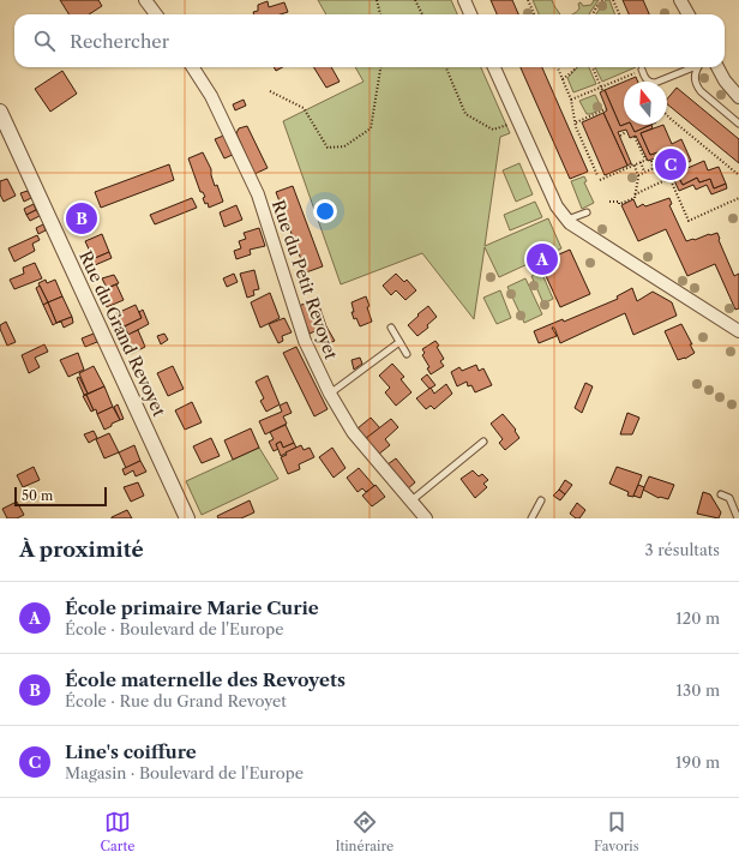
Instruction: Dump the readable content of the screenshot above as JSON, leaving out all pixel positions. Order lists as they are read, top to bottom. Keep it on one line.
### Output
{"streets":{"street":["Rue du Petit Revoyet","Rue du Grand Revoyet"]},"scale_bar":"50 m","north":"top","page":{"search":"Rechercher","pins":["C","B","A"],"scale":"50 m","heading":["À proximité","3 résultats"],"list":[{"mark":"A","name":"École primaire Marie Curie","note":"École · Boulevard de l'Europe","value":"120 m"},{"mark":"B","name":"École maternelle des Revoyets","note":"École · Rue du Grand Revoyet","value":"130 m"},{"mark":"C","name":"Line's coiffure","note":"Magasin · Boulevard de l'Europe","value":"190 m"}],"nav":["Carte","Itinéraire","Favoris"]}}
